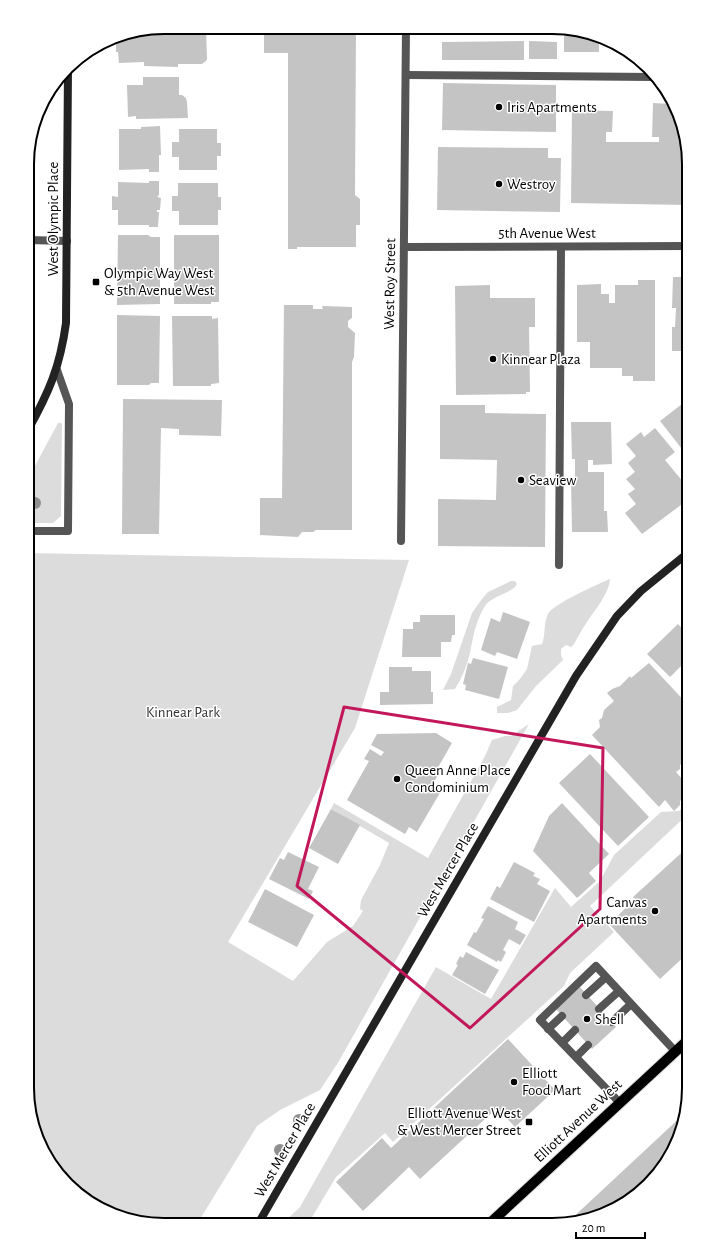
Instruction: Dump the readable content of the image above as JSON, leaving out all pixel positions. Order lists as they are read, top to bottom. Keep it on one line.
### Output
{"streets":{"main road":["West Olympic Place","West Mercer Place","Elliott Avenue West"],"street":["5th Avenue West","West Roy Street"]},"crossings":[["5th Avenue West","West Roy Street"]],"parks":["Kinnear Park"],"places":{"other":["Iris Apartments","Westroy","Kinnear Plaza","Seaview","Queen Anne Place Condominium","Canvas Apartments","Shell","Elliott Food Mart"],"transit":["Olympic Way West & 5th Avenue West","Elliott Avenue West & West Mercer Street"]},"scale_bar":"20 m"}
